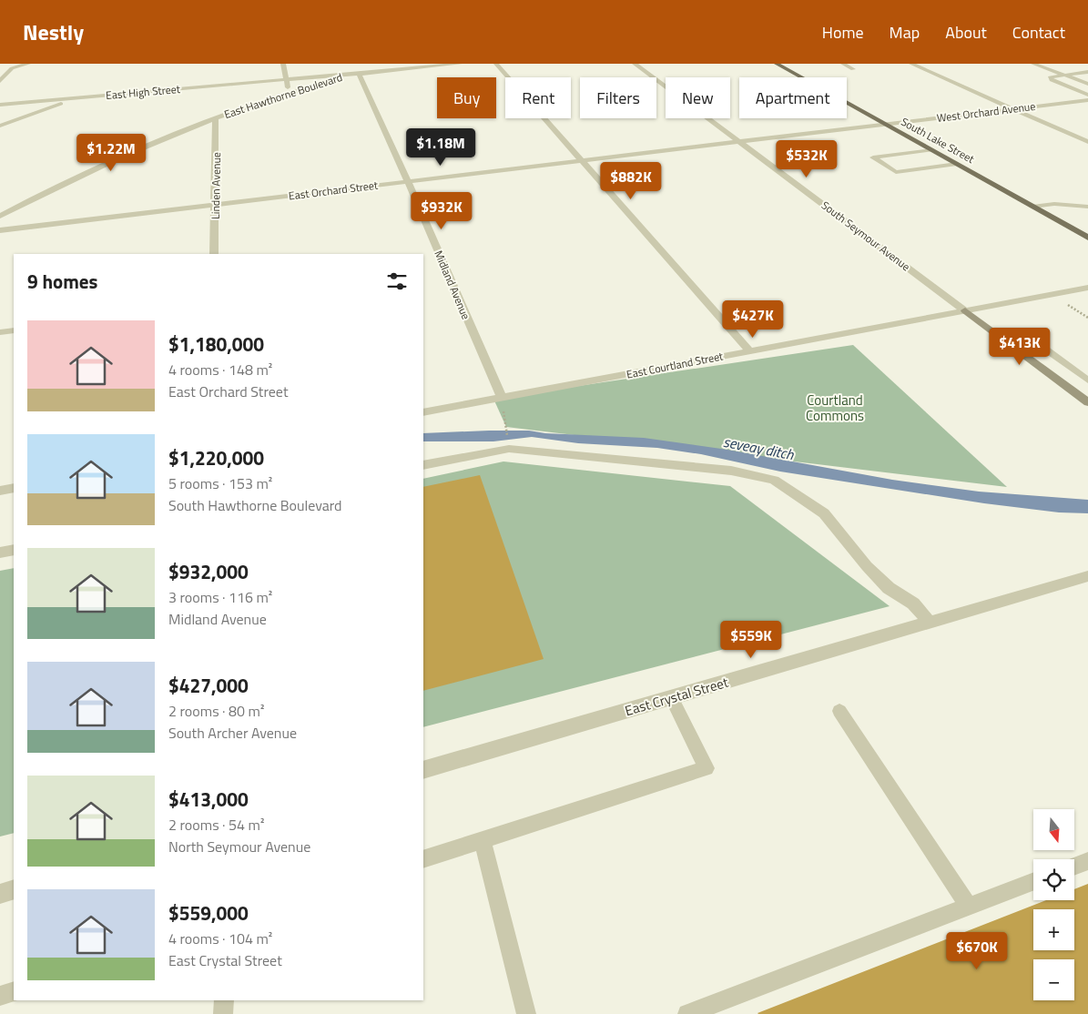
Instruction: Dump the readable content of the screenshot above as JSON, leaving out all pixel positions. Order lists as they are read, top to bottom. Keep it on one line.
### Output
{"streets":{"main road":["South Lake Street"],"street":["East High Street","East Hawthorne Boulevard","West Orchard Avenue","Linden Avenue","East Orchard Street","South Seymour Avenue","Midland Avenue","East Courtland Street","East Crystal Street"]},"crossings":[["East High Street","East Hawthorne Boulevard"],["East High Street","Midland Avenue"],["East Hawthorne Boulevard","Linden Avenue"],["East Hawthorne Boulevard","Midland Avenue"],["West Orchard Avenue","South Lake Street"],["West Orchard Avenue","East Orchard Street"],["South Lake Street","East Orchard Street"],["Linden Avenue","East Orchard Street"],["East Orchard Street","South Seymour Avenue"],["East Orchard Street","Midland Avenue"],["South Seymour Avenue","East Courtland Street"],["Midland Avenue","East Courtland Street"]],"water":["seveay ditch"],"parks":["Courtland Commons"],"north":"bottom","page":{"header":"Nestly","nav":["Home","Map","About","Contact"],"chip":["Buy","Rent","Filters","New","Apartment"],"price":["$1.18M","$1.22M","$532K","$882K","$932K","$427K","$413K","$559K","$670K"],"heading":"9 homes","list":[{"name":"$1,180,000","note":"4 rooms · 148 m² · East Orchard Street"},{"name":"$1,220,000","note":"5 rooms · 153 m² · South Hawthorne Boulevard"},{"name":"$932,000","note":"3 rooms · 116 m² · Midland Avenue"},{"name":"$427,000","note":"2 rooms · 80 m² · South Archer Avenue"},{"name":"$413,000","note":"2 rooms · 54 m² · North Seymour Avenue"},{"name":"$559,000","note":"4 rooms · 104 m² · East Crystal Street"}],"map_buttons":["+","−"]}}
